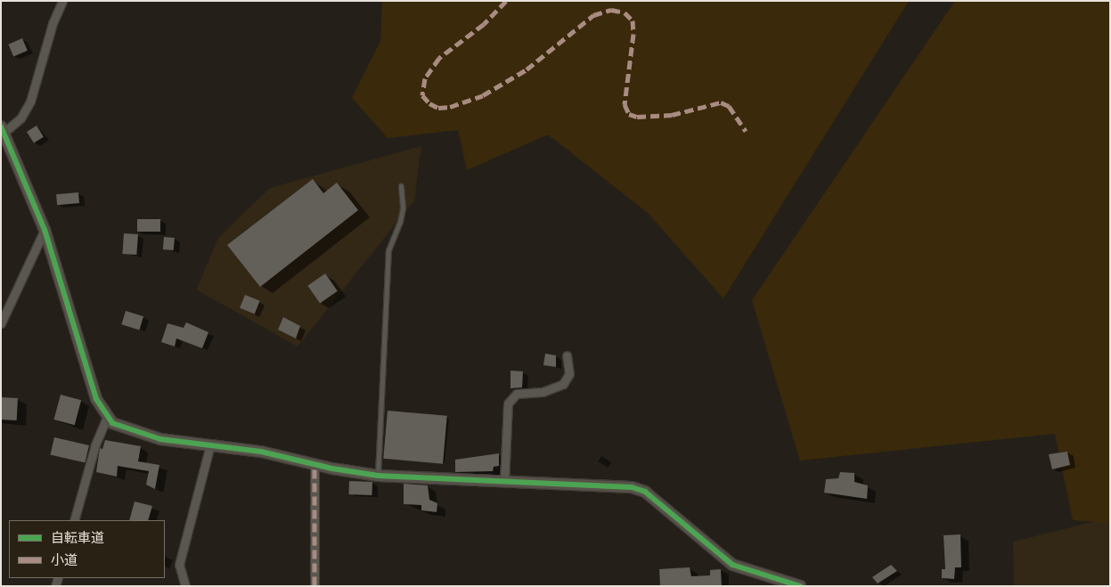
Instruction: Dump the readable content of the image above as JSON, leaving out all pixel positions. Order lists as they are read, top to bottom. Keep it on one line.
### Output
{"legend":["自転車道","小道"]}
